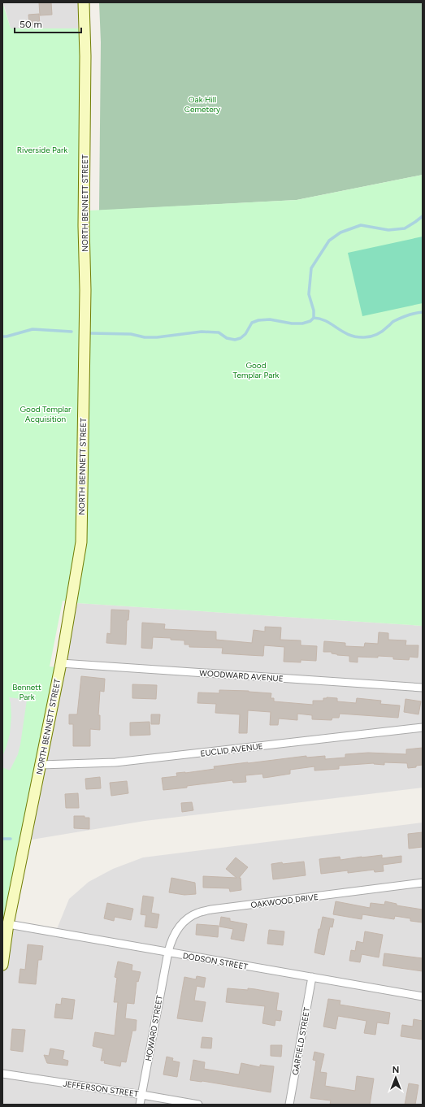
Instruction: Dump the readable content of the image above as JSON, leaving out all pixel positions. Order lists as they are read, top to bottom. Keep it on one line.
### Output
{"streets":{"main road":["NORTH BENNETT STREET"],"street":["WOODWARD AVENUE","EUCLID AVENUE","OAKWOOD DRIVE","DODSON STREET","HOWARD STREET","GARFIELD STREET","JEFFERSON STREET"]},"crossings":[["NORTH BENNETT STREET","WOODWARD AVENUE"],["NORTH BENNETT STREET","EUCLID AVENUE"],["NORTH BENNETT STREET","DODSON STREET"],["OAKWOOD DRIVE","DODSON STREET"],["OAKWOOD DRIVE","HOWARD STREET"],["DODSON STREET","HOWARD STREET"],["DODSON STREET","GARFIELD STREET"],["HOWARD STREET","JEFFERSON STREET"]],"parks":["Oak Hill Cemetery","Riverside Park","Good Templar Park","Good Templar Acquisition","Bennett Park"],"scale_bar":"50 m","north":"top"}
